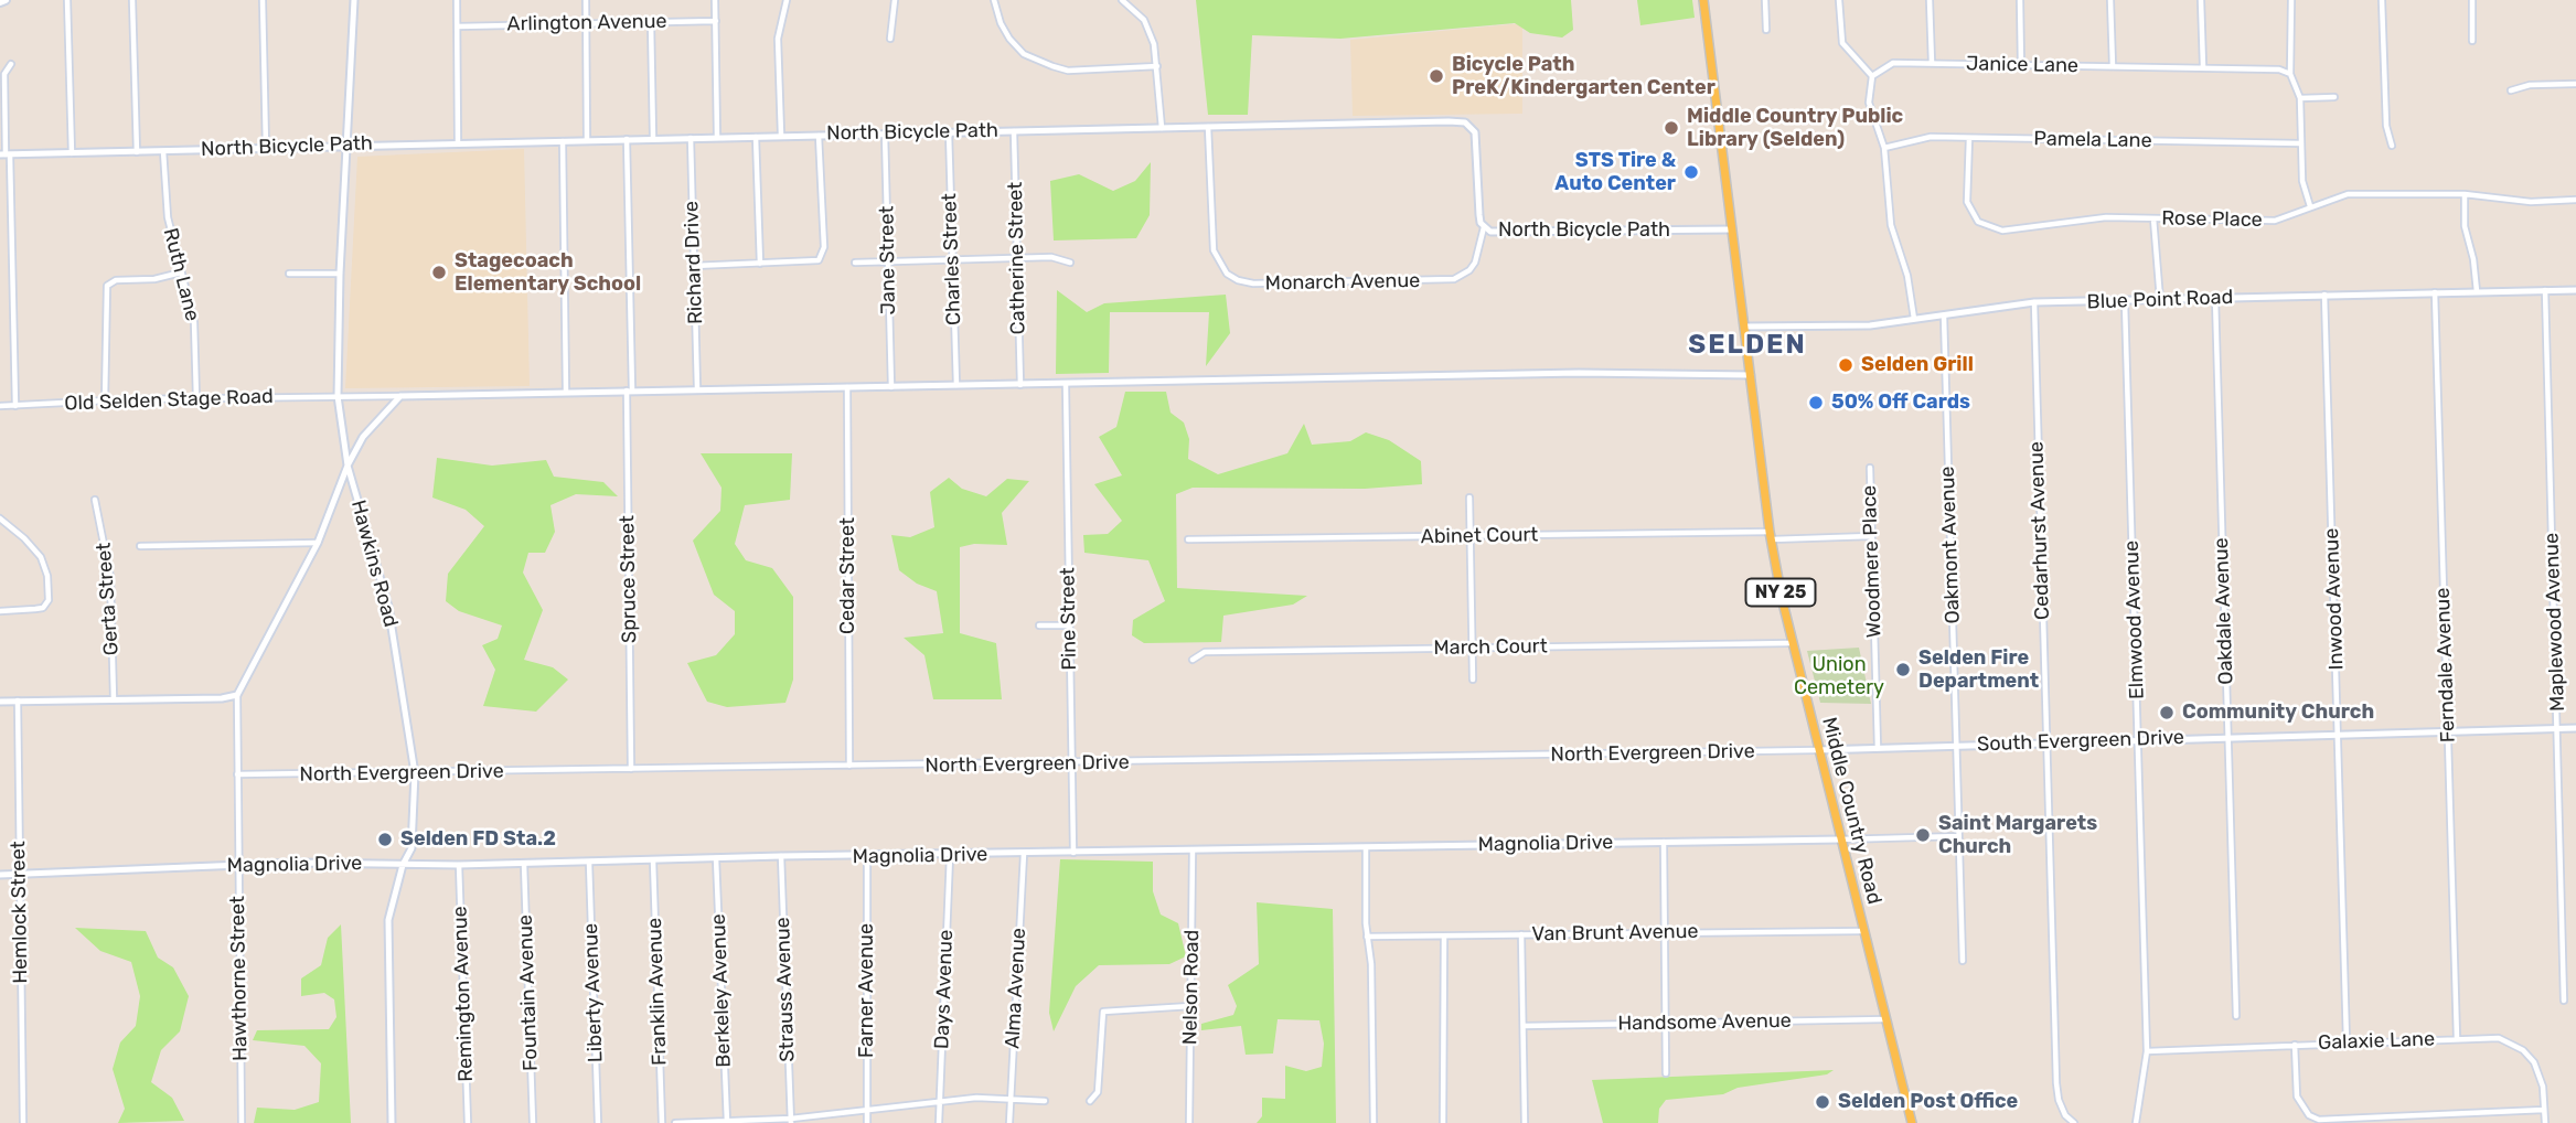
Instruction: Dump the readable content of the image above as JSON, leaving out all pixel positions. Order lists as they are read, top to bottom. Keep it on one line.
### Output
{"streets":{"main road":["NY 25","Middle Country Road"],"street":["Arlington Avenue","Janice Lane","North Bicycle Path","Pamela Lane","Rose Place","Catherine Street","Charles Street","Jane Street","Richard Drive","Ruth Lane","Monarch Avenue","Blue Point Road","Old Selden Stage Road","Cedarhurst Avenue","Abinet Court","Oakmont Avenue","Woodmere Place","Hawkins Road","Cedar Street","Spruce Street","Gerta Street","Inwood Avenue","Oakdale Avenue","Pine Street","Elmwood Avenue","Maplewood Avenue","March Court","Ferndale Avenue","South Evergreen Drive","North Evergreen Drive","Magnolia Drive","Hemlock Street","Van Brunt Avenue","Hawthorne Street","Nelson Road","Alma Avenue","Strauss Avenue","Days Avenue","Berkeley Avenue","Farner Avenue","Franklin Avenue","Fountain Avenue","Liberty Avenue","Remington Avenue","Handsome Avenue","Galaxie Lane"]},"crossings":[["North Bicycle Path","Catherine Street"],["North Bicycle Path","Charles Street"],["North Bicycle Path","Jane Street"],["North Bicycle Path","Richard Drive"],["North Bicycle Path","Ruth Lane"],["North Bicycle Path","Monarch Avenue"],["North Bicycle Path","Hawkins Road"],["North Bicycle Path","Spruce Street"],["North Bicycle Path","Middle Country Road"],["Pamela Lane","Rose Place"],["Ruth Lane","Old Selden Stage Road"],["Blue Point Road","Cedarhurst Avenue"],["Blue Point Road","Oakmont Avenue"],["Blue Point Road","Inwood Avenue"],["Blue Point Road","Oakdale Avenue"],["Blue Point Road","Elmwood Avenue"],["Blue Point Road","Maplewood Avenue"],["Blue Point Road","Ferndale Avenue"],["Blue Point Road","Middle Country Road"],["Old Selden Stage Road","Hawkins Road"],["Cedarhurst Avenue","South Evergreen Drive"],["Abinet Court","Woodmere Place"],["Abinet Court","Middle Country Road"],["Oakmont Avenue","South Evergreen Drive"],["Woodmere Place","South Evergreen Drive"],["Hawkins Road","North Evergreen Drive"],["Hawkins Road","Magnolia Drive"],["Cedar Street","North Evergreen Drive"],["Spruce Street","North Evergreen Drive"],["Inwood Avenue","South Evergreen Drive"],["Inwood Avenue","Galaxie Lane"],["Oakdale Avenue","South Evergreen Drive"],["Pine Street","North Evergreen Drive"],["Pine Street","Magnolia Drive"],["Elmwood Avenue","South Evergreen Drive"],["Elmwood Avenue","Galaxie Lane"],["Maplewood Avenue","South Evergreen Drive"],["March Court","Middle Country Road"],["Ferndale Avenue","South Evergreen Drive"],["Ferndale Avenue","Galaxie Lane"],["South Evergreen Drive","North Evergreen Drive"],["South Evergreen Drive","Middle Country Road"],["North Evergreen Drive","Middle Country Road"],["North Evergreen Drive","Hawthorne Street"],["Middle Country Road","Magnolia Drive"],["Middle Country Road","Van Brunt Avenue"],["Middle Country Road","Handsome Avenue"],["Magnolia Drive","Hemlock Street"],["Magnolia Drive","Hawthorne Street"],["Magnolia Drive","Nelson Road"],["Magnolia Drive","Alma Avenue"],["Magnolia Drive","Strauss Avenue"],["Magnolia Drive","Days Avenue"],["Magnolia Drive","Berkeley Avenue"],["Magnolia Drive","Farner Avenue"],["Magnolia Drive","Franklin Avenue"],["Magnolia Drive","Fountain Avenue"],["Magnolia Drive","Liberty Avenue"],["Magnolia Drive","Remington Avenue"]],"districts":["SELDEN"],"parks":["Union Cemetery"],"places":["Bicycle Path PreK/Kindergarten Center","Middle Country Public Library (Selden)","STS Tire & Auto Center","Stagecoach Elementary School","Selden Grill","50% Off Cards","Selden Fire Department","Community Church","Saint Margarets Church","Selden FD Sta.2","Selden Post Office"]}
